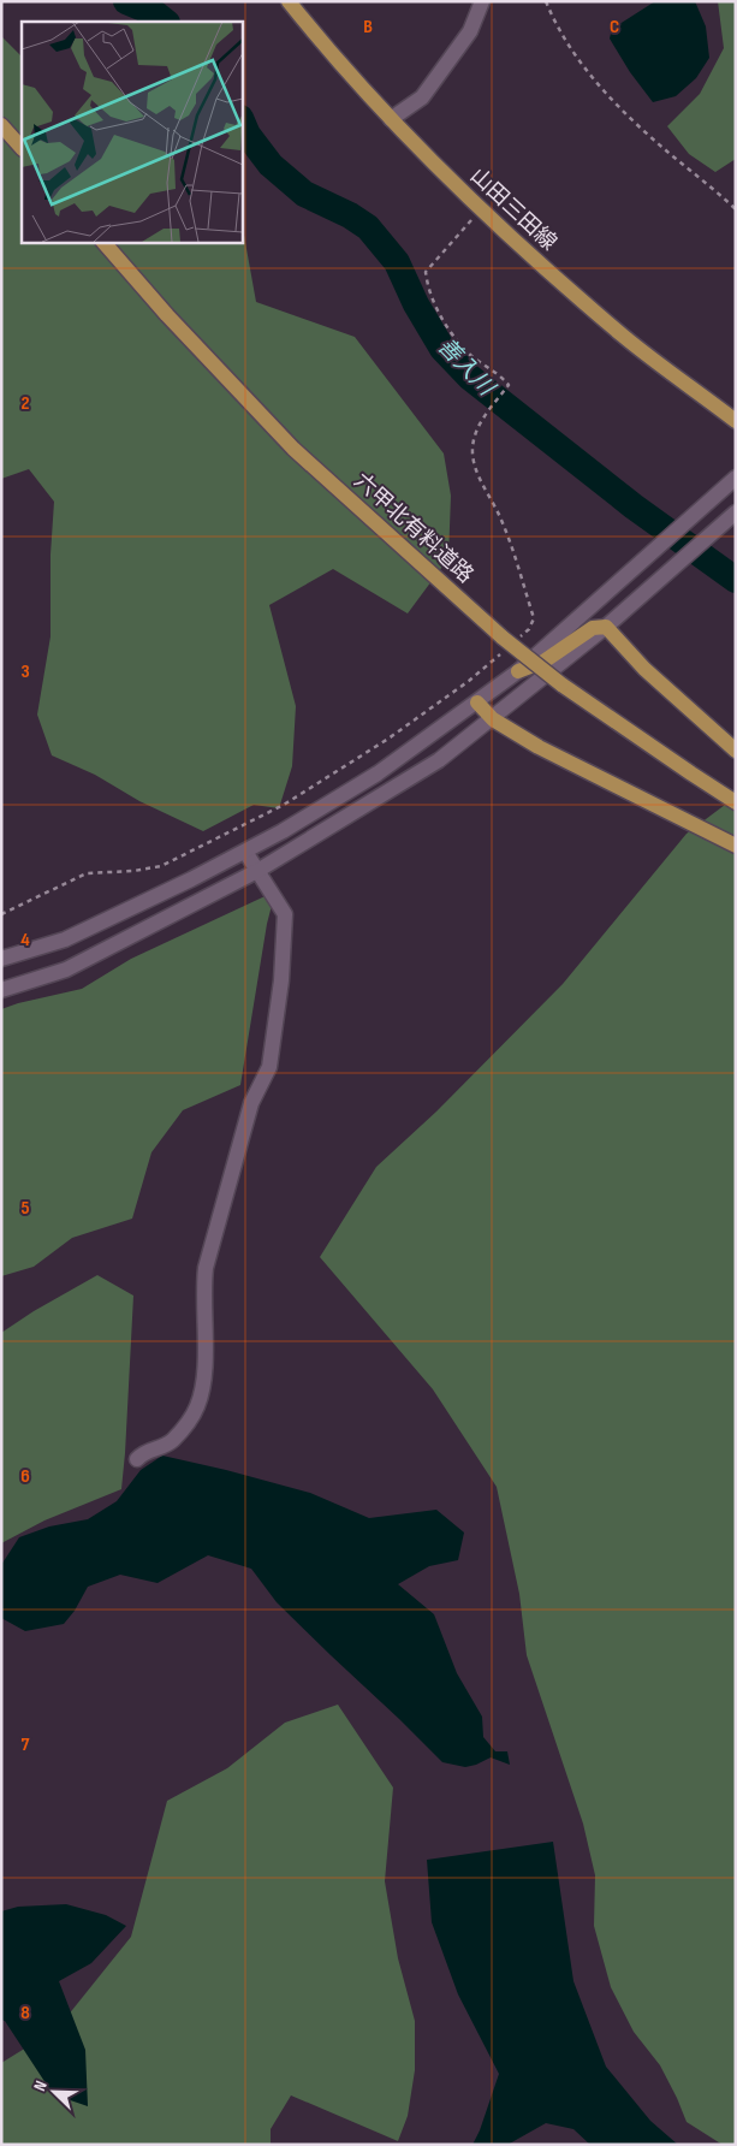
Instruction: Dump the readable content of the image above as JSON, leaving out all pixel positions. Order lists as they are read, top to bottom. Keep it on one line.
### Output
{"streets":{"main road":["山田三田線","六甲北有料道路"]},"water":["善入川"],"north":"top left","grid":{"columns":["B","C"],"rows":["2","3","4","5","6","7","8"]}}
